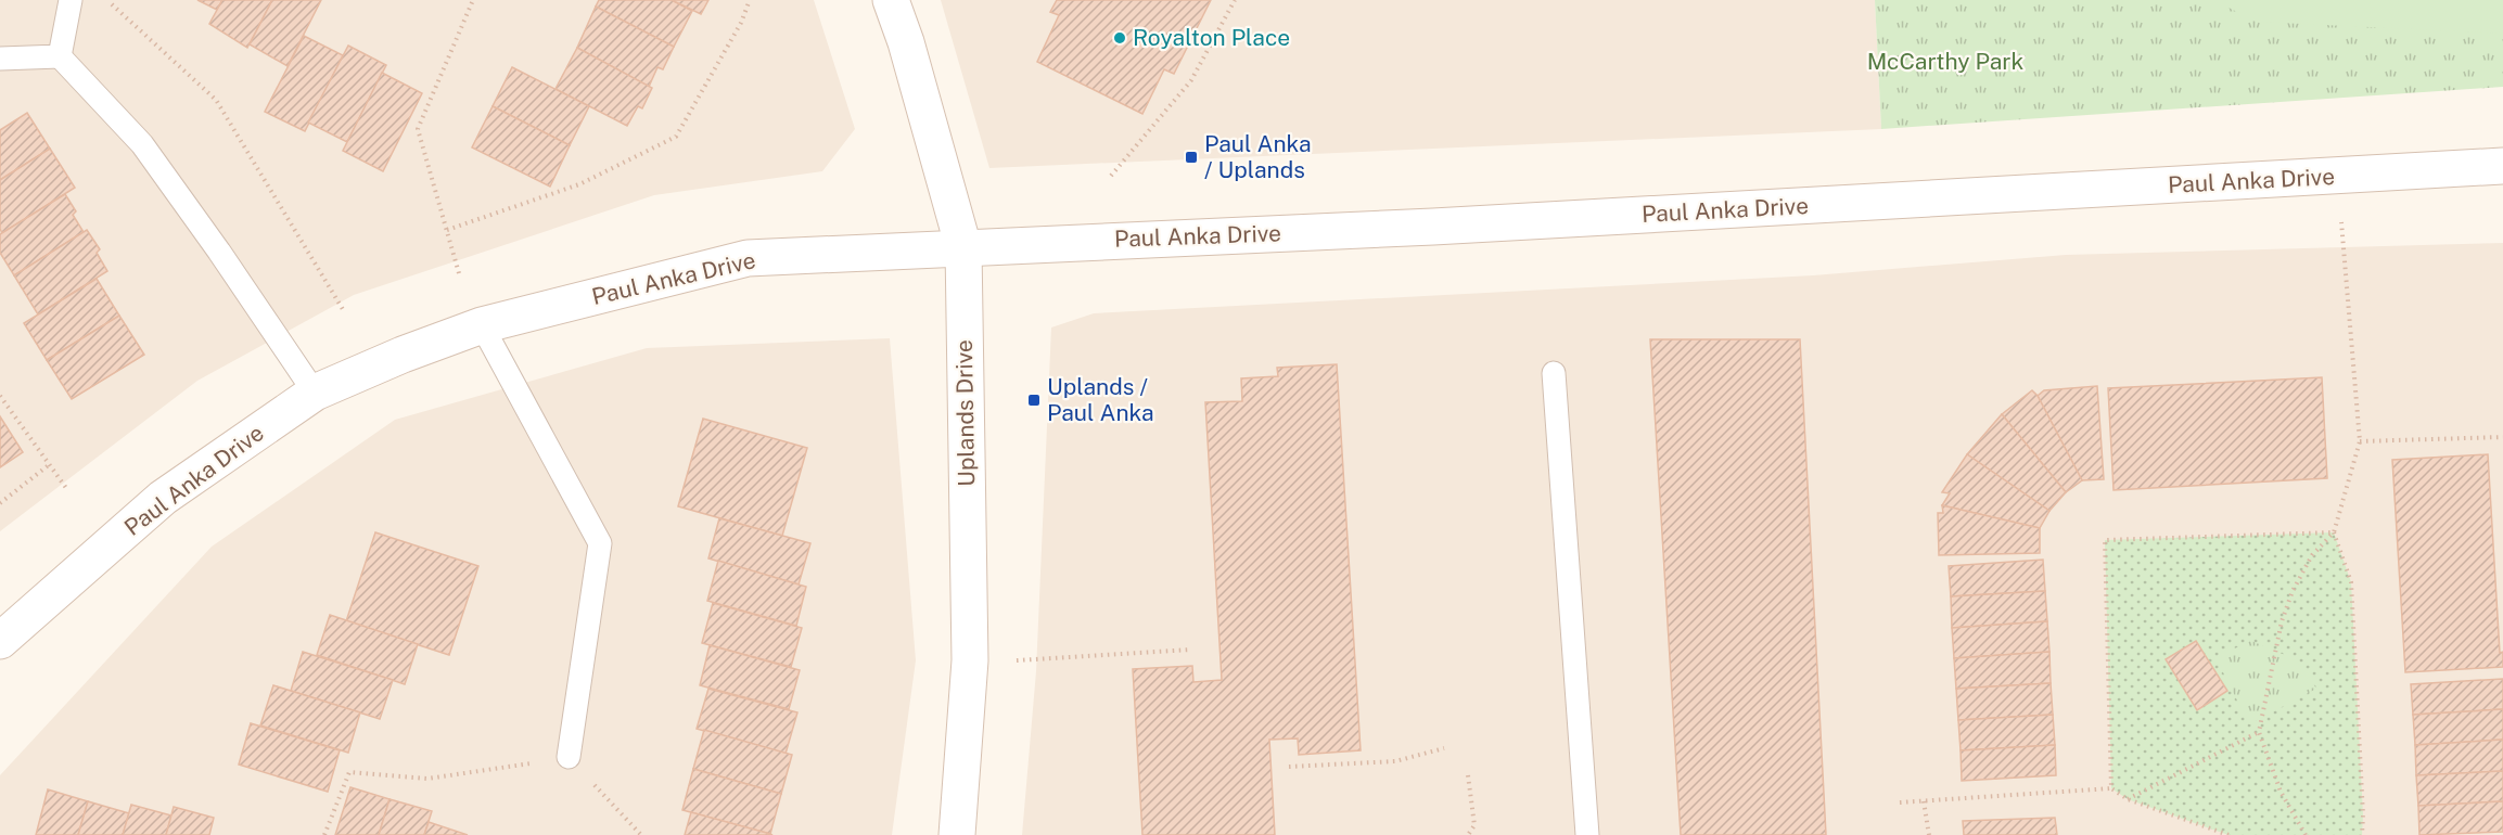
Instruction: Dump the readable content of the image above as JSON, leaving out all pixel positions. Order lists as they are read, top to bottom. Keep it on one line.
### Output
{"streets":{"street":["Paul Anka Drive","Uplands Drive"]},"crossings":[["Paul Anka Drive","Uplands Drive"]],"parks":["McCarthy Park"],"places":{"other":["Royalton Place"],"transit":["Paul Anka / Uplands","Uplands / Paul Anka"]}}
